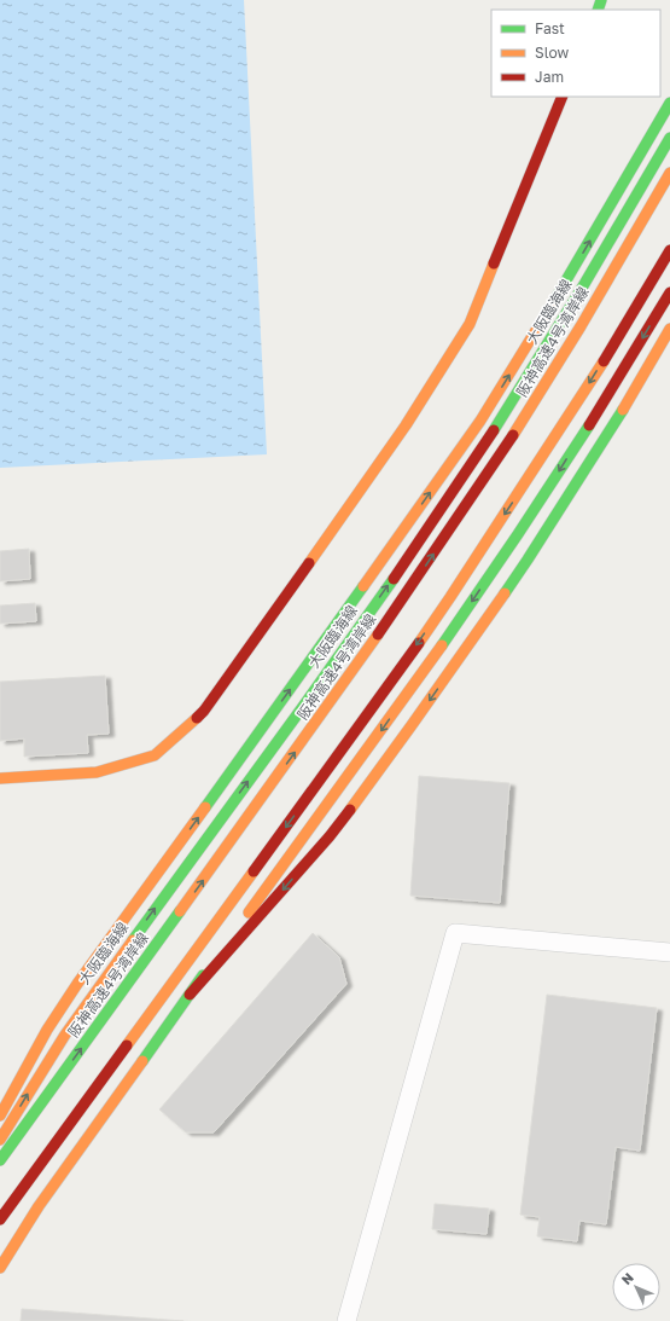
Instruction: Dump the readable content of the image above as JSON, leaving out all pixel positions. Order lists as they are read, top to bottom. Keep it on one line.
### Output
{"streets":{"main road":["大阪臨海線","阪神高速4号湾岸線"]},"legend":["Fast","Slow","Jam"],"north":"top left"}
